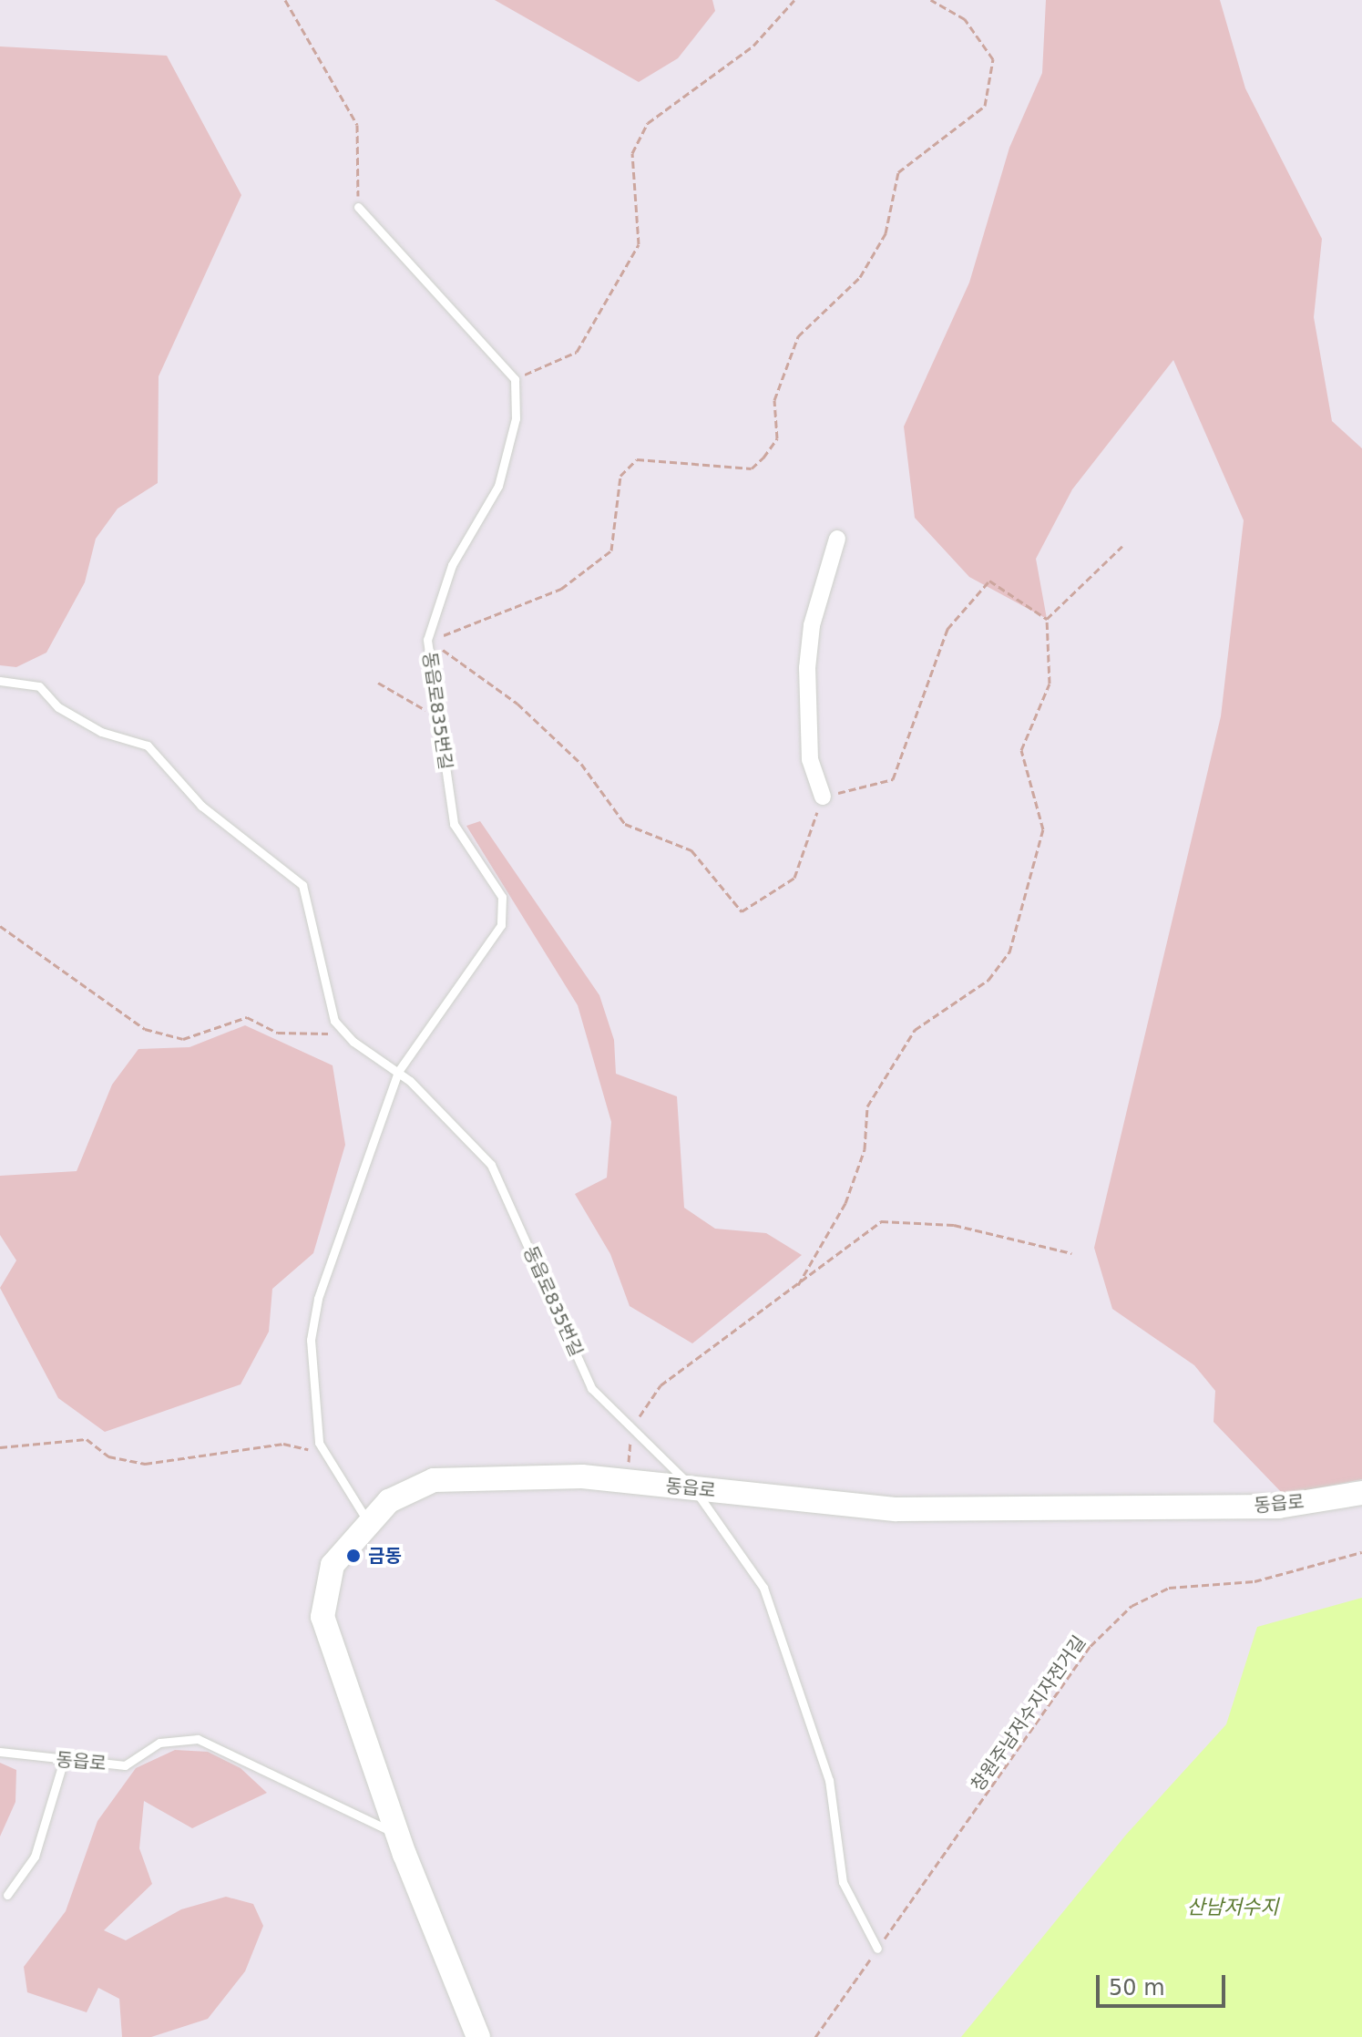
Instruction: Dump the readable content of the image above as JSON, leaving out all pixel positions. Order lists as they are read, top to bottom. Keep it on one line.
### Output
{"streets":{"street":["동읍로"],"lane":["동읍로835번길"],"path":["창원주남저수지자전거길"]},"crossings":[["동읍로835번길","동읍로"],["동읍로835번길","창원주남저수지자전거길"]],"water":["산남저수지"],"places":["금동"],"scale_bar":"50 m"}
